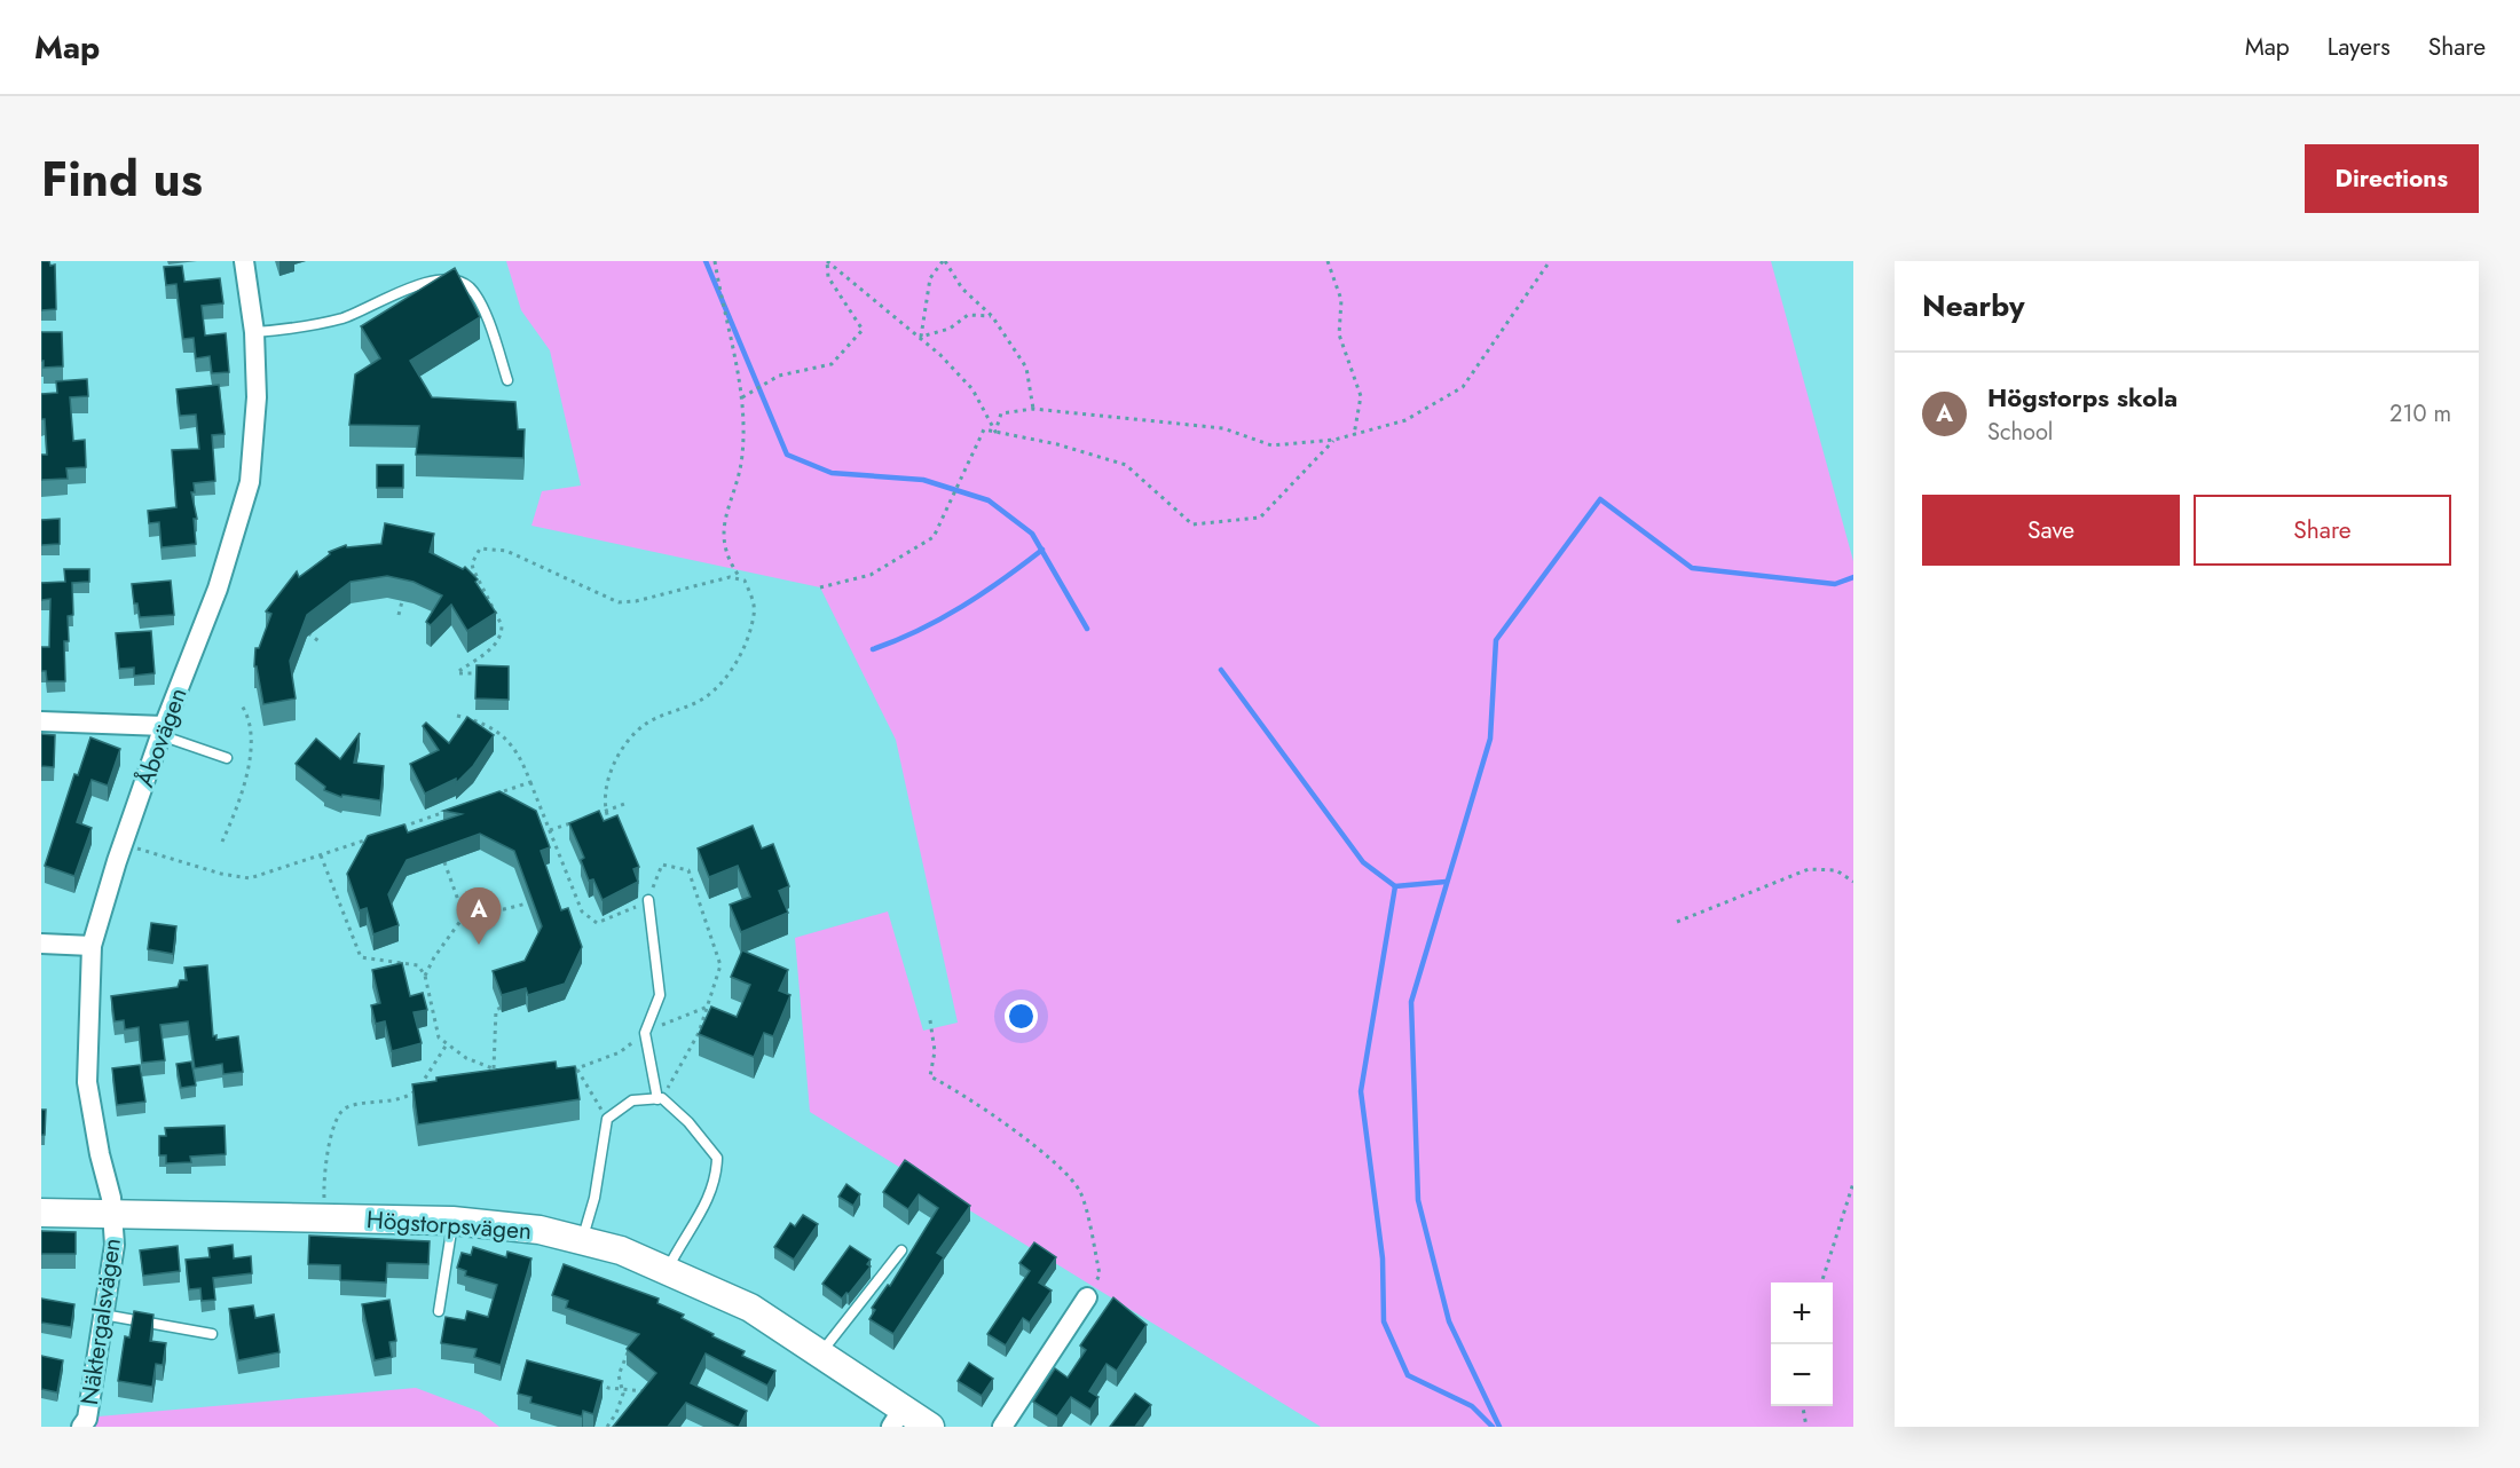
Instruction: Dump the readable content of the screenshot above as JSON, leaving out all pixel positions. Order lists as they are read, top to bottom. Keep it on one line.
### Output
{"streets":{"street":["Åbovägen","Högstorpsvägen","Näktergalsvägen"]},"crossings":[["Åbovägen","Högstorpsvägen"],["Åbovägen","Näktergalsvägen"],["Högstorpsvägen","Näktergalsvägen"]],"page":{"header":"Map","nav":["Map","Layers","Share"],"title":"Find us","buttons":["Directions",["Save","Share"]],"heading":"Nearby","list":[{"mark":"A","name":"Högstorps skola","note":"School","value":"210 m"}],"pins":"A","map_buttons":["+","−"]}}
